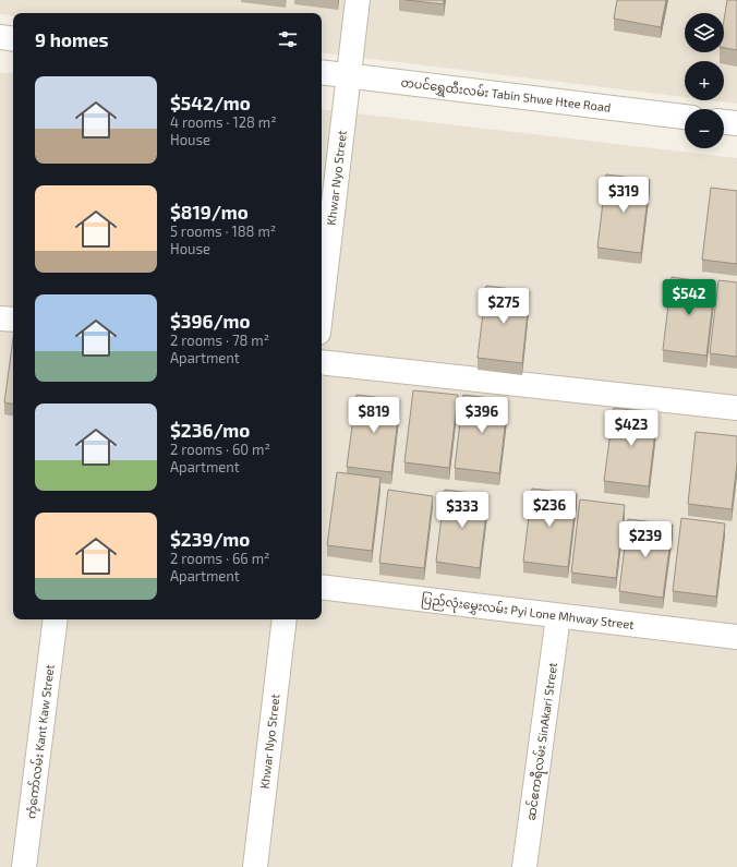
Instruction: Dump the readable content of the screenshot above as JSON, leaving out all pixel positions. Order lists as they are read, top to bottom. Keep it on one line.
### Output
{"streets":{"street":["တပင်ရွှေထီးလမ်း Tabin Shwe Htee Road","Khwar Nyo Street","ပြည်လုံးမွှေးလမ်း Pyi Lone Mhway Street","ကံ့ကော်လမ်း Kant Kaw Street","ဆင်ဧကရီလမ်း SinAkari Street"]},"crossings":[["တပင်ရွှေထီးလမ်း Tabin Shwe Htee Road","Khwar Nyo Street"],["ပြည်လုံးမွှေးလမ်း Pyi Lone Mhway Street","ဆင်ဧကရီလမ်း SinAkari Street"]],"page":{"map_buttons":["+","−"],"heading":"9 homes","list":[{"name":"$542/mo","note":"4 rooms · 128 m² · House"},{"name":"$819/mo","note":"5 rooms · 188 m² · House"},{"name":"$396/mo","note":"2 rooms · 78 m² · Apartment"},{"name":"$236/mo","note":"2 rooms · 60 m² · Apartment"},{"name":"$239/mo","note":"2 rooms · 66 m² · Apartment"}],"price":["$319","$542","$275","$819","$396","$423","$236","$333","$239"]}}
